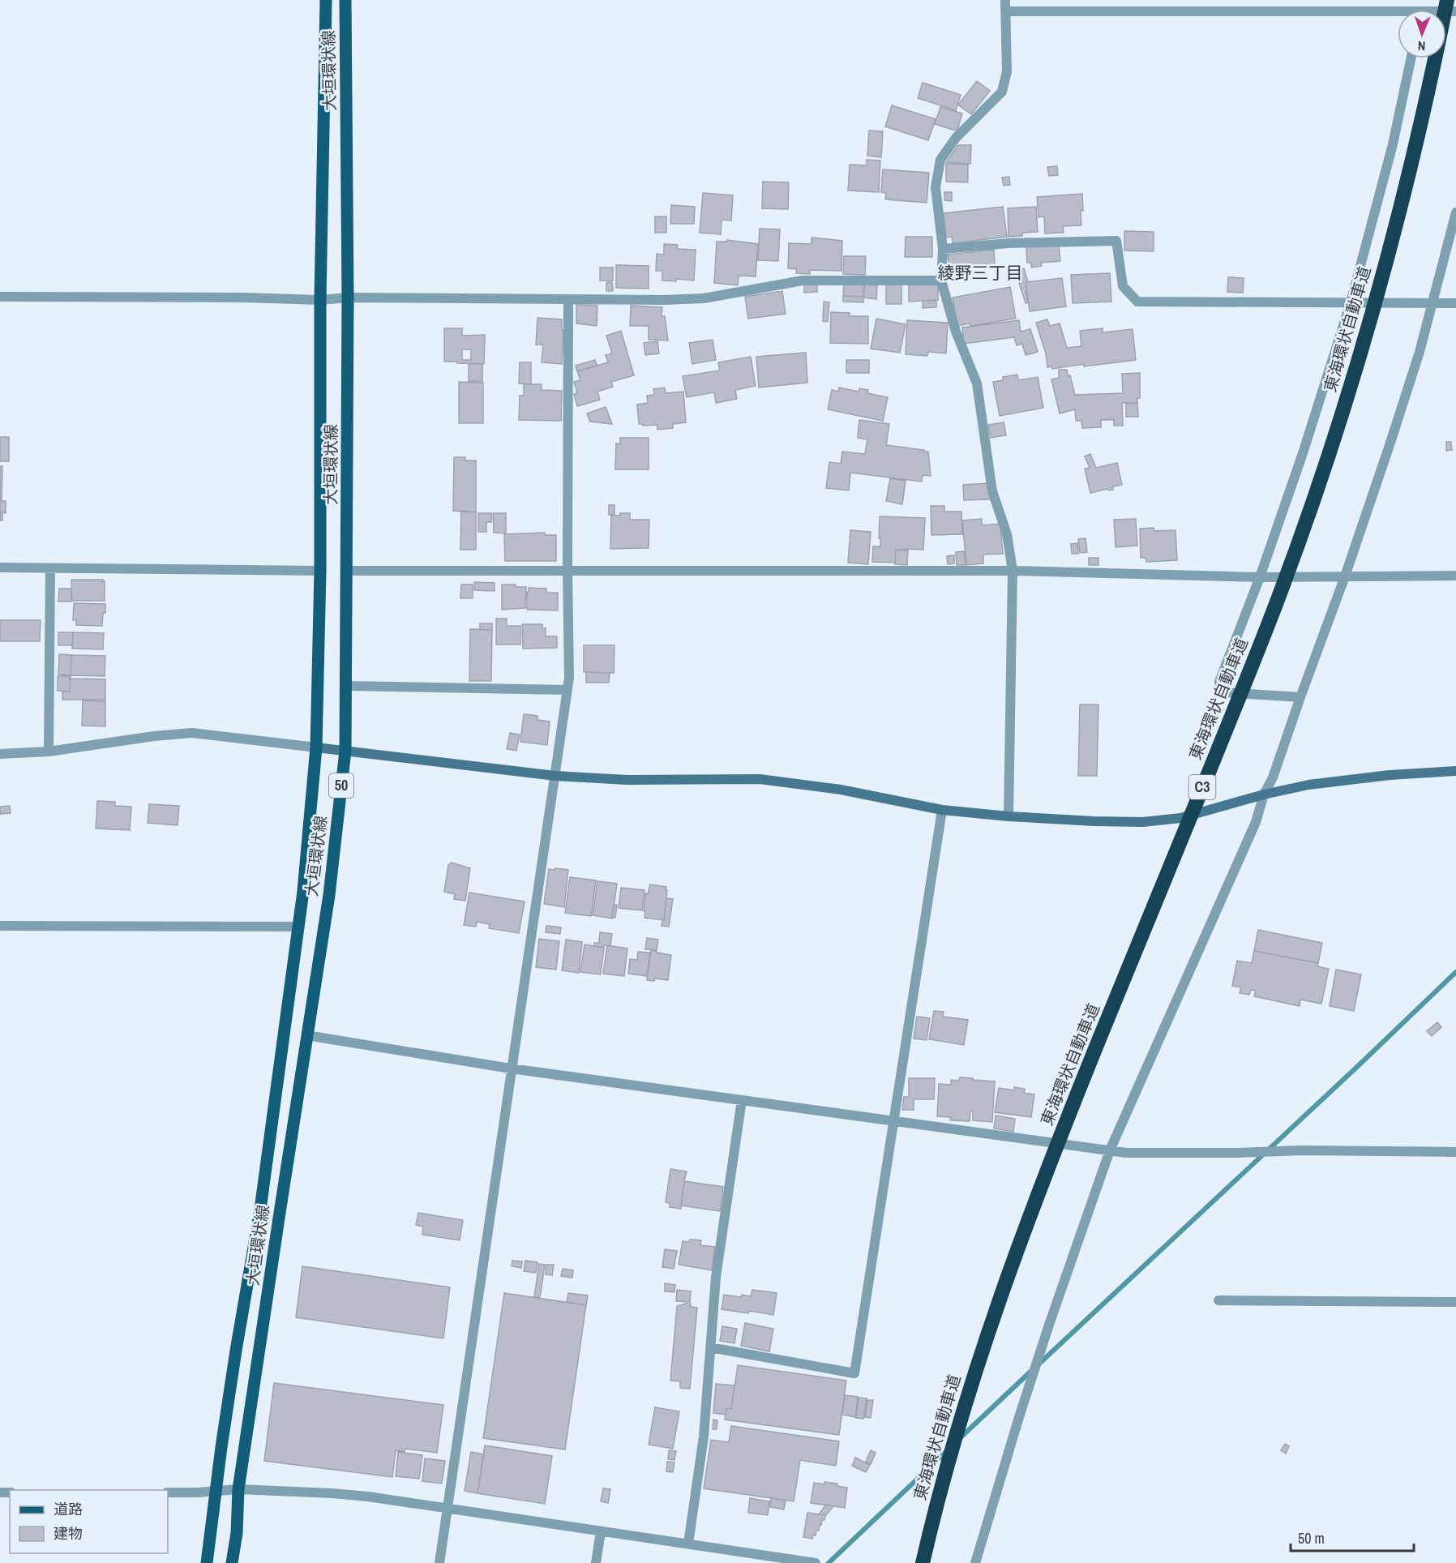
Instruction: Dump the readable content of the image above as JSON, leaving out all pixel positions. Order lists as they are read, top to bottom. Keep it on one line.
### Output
{"streets":{"highway":["東海環状自動車道","C3"],"main road":["大垣環状線","50"]},"districts":["綾野三丁目"],"legend":["道路","建物"],"scale_bar":"50 m","north":"bottom"}
